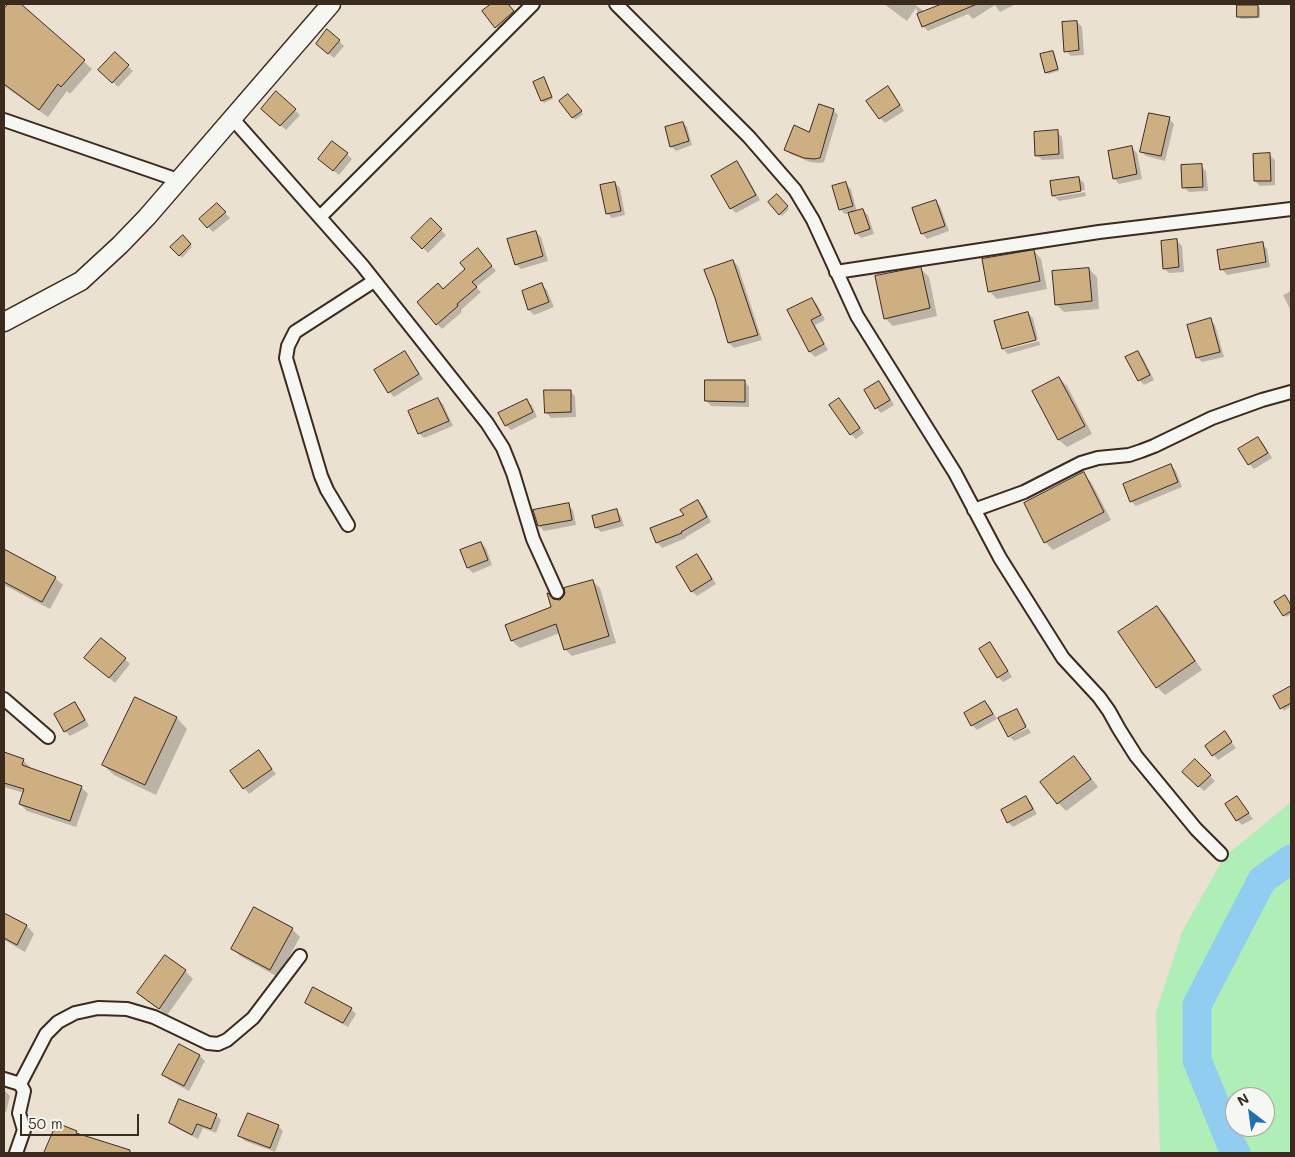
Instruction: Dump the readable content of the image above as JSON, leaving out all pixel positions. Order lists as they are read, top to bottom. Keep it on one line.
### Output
{"scale_bar":"50 m","north":"top left"}
